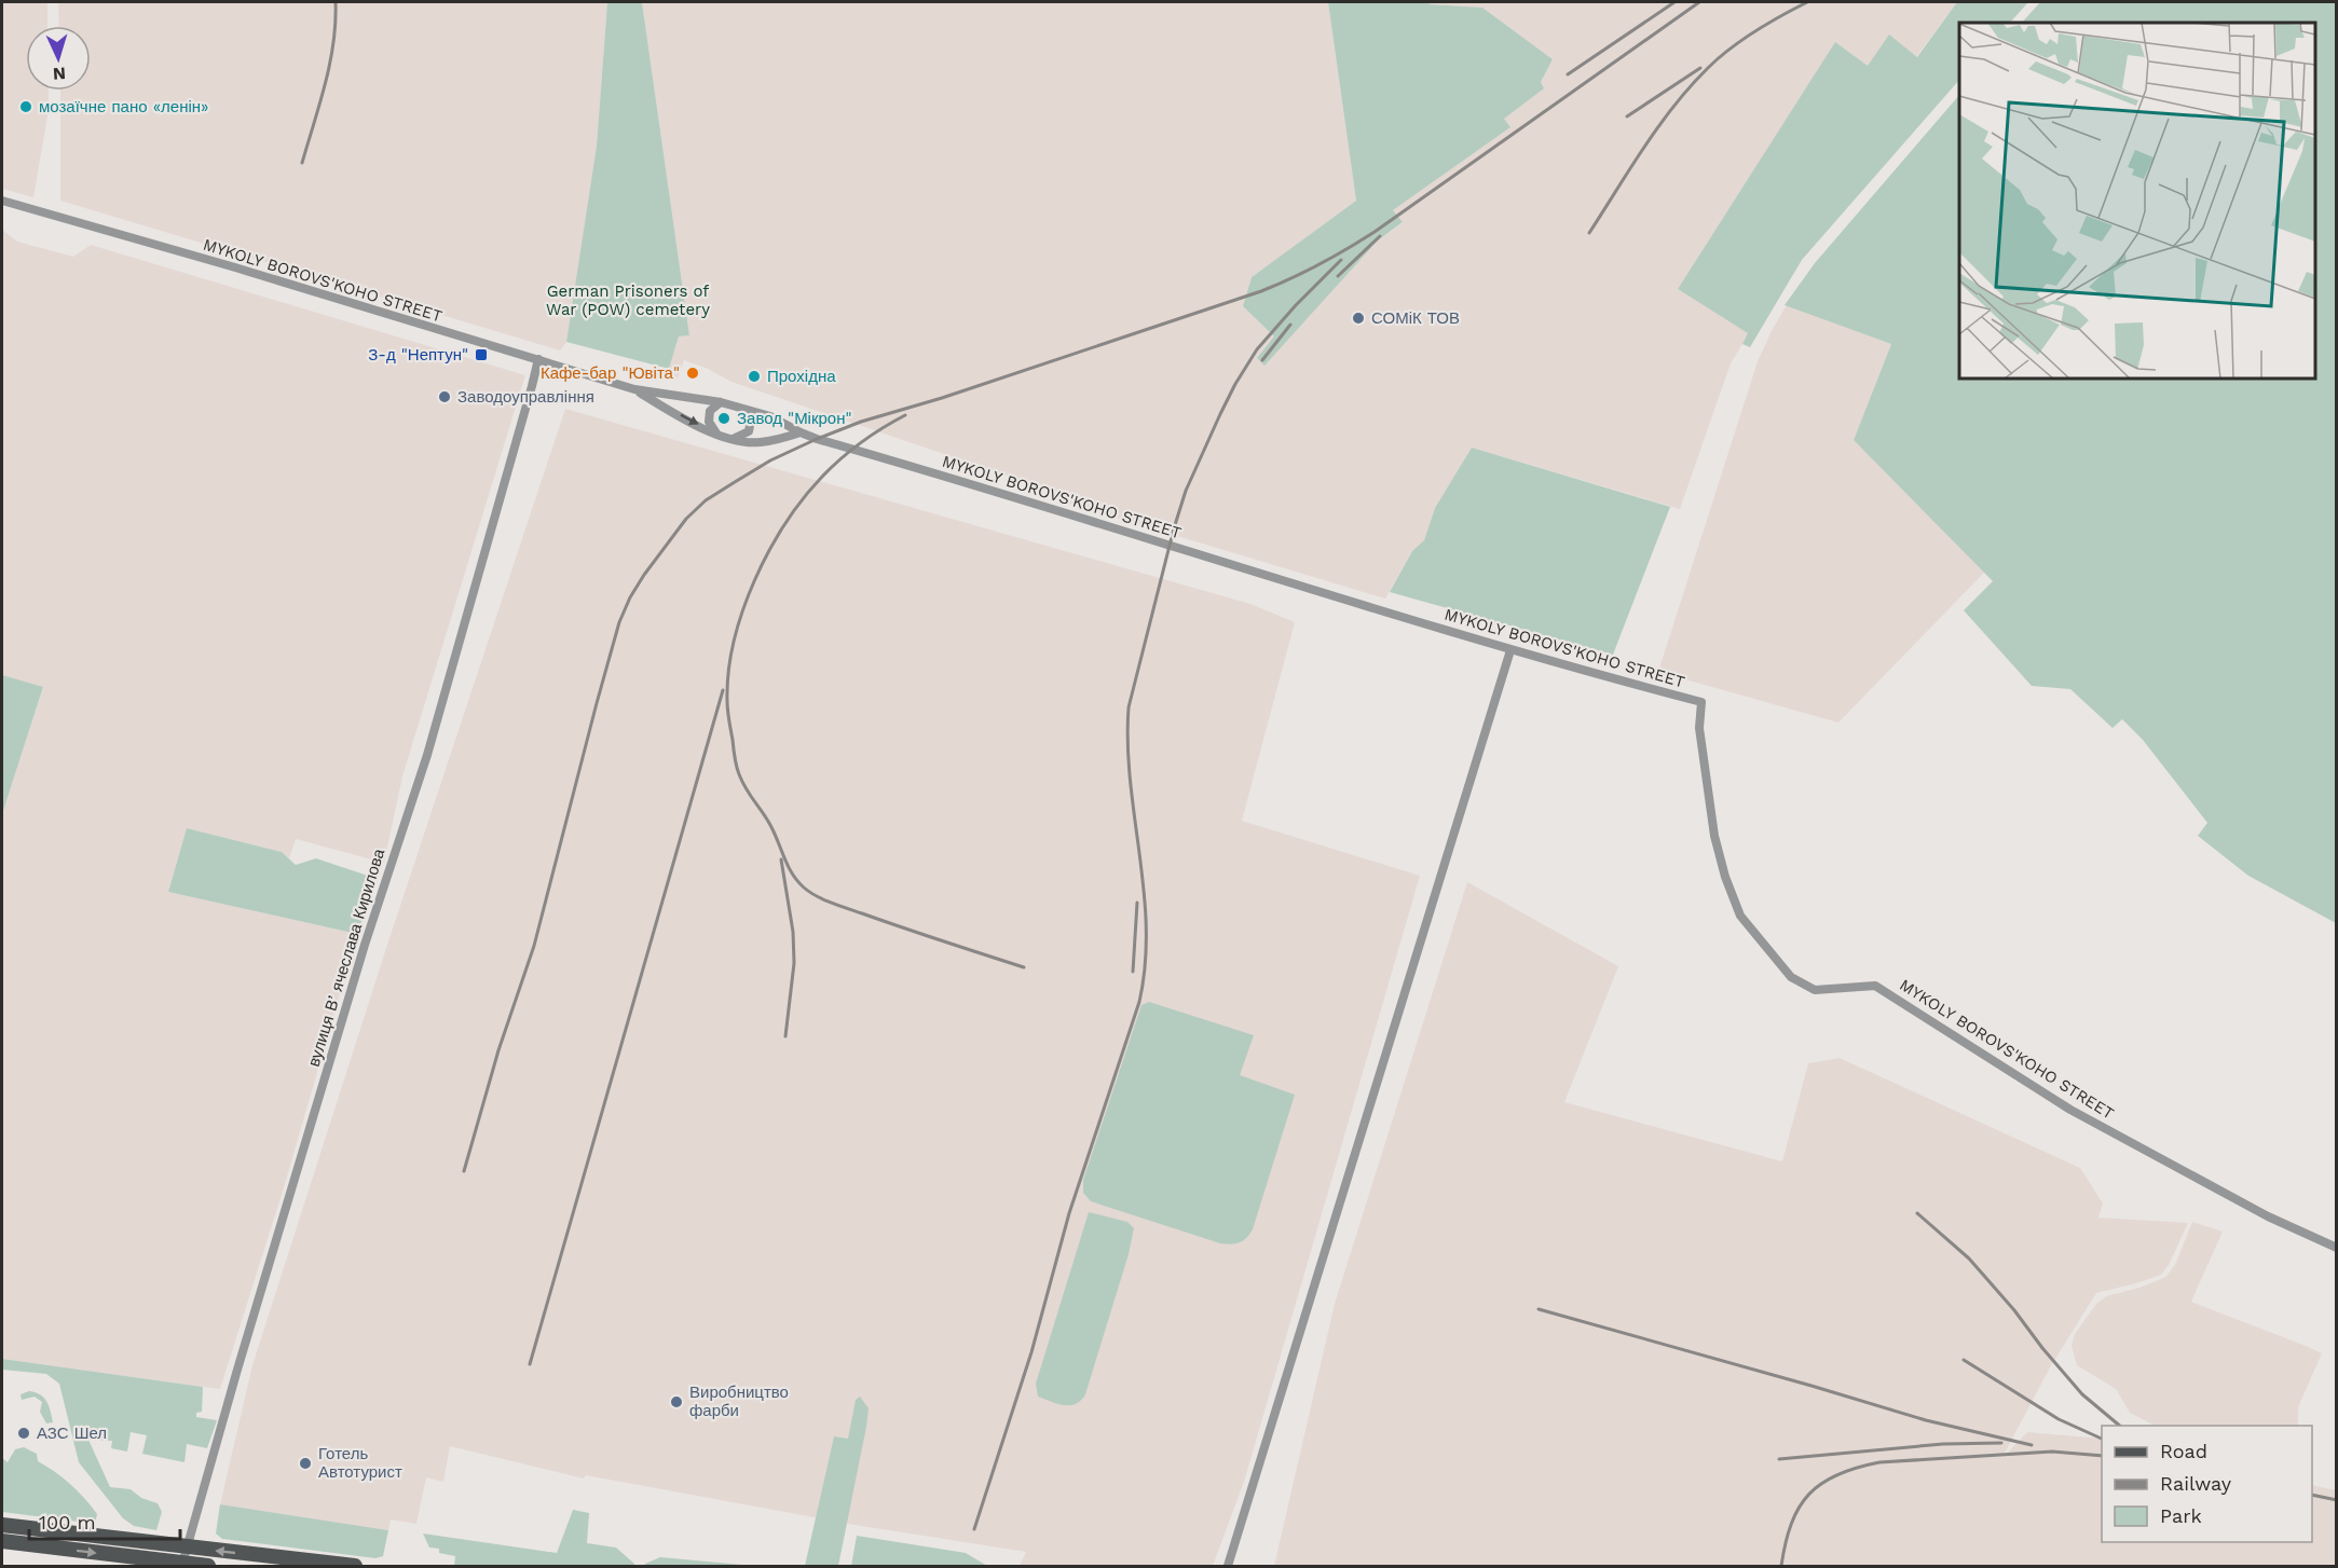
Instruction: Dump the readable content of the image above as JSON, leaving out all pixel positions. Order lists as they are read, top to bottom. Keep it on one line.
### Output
{"streets":{"street":["MYKOLY BOROVS'KOHO STREET","вулиця Вʼячеслава Кирилова"]},"crossings":[["MYKOLY BOROVS'KOHO STREET","вулиця Вʼячеслава Кирилова"]],"parks":["German Prisoners of War (POW) cemetery"],"places":{"other":["мозаїчне пано «ленін»","СОМіК ТОВ","Кафе-бар \"Ювіта\"","Прохідна","Заводоуправління","Завод \"Мікрон\"","Виробництво фарби","АЗС Шел","Готель Автотурист"],"transit":["З-д \"Нептун\""]},"legend":["Road","Railway","Park"],"scale_bar":"100 m","north":"bottom"}
